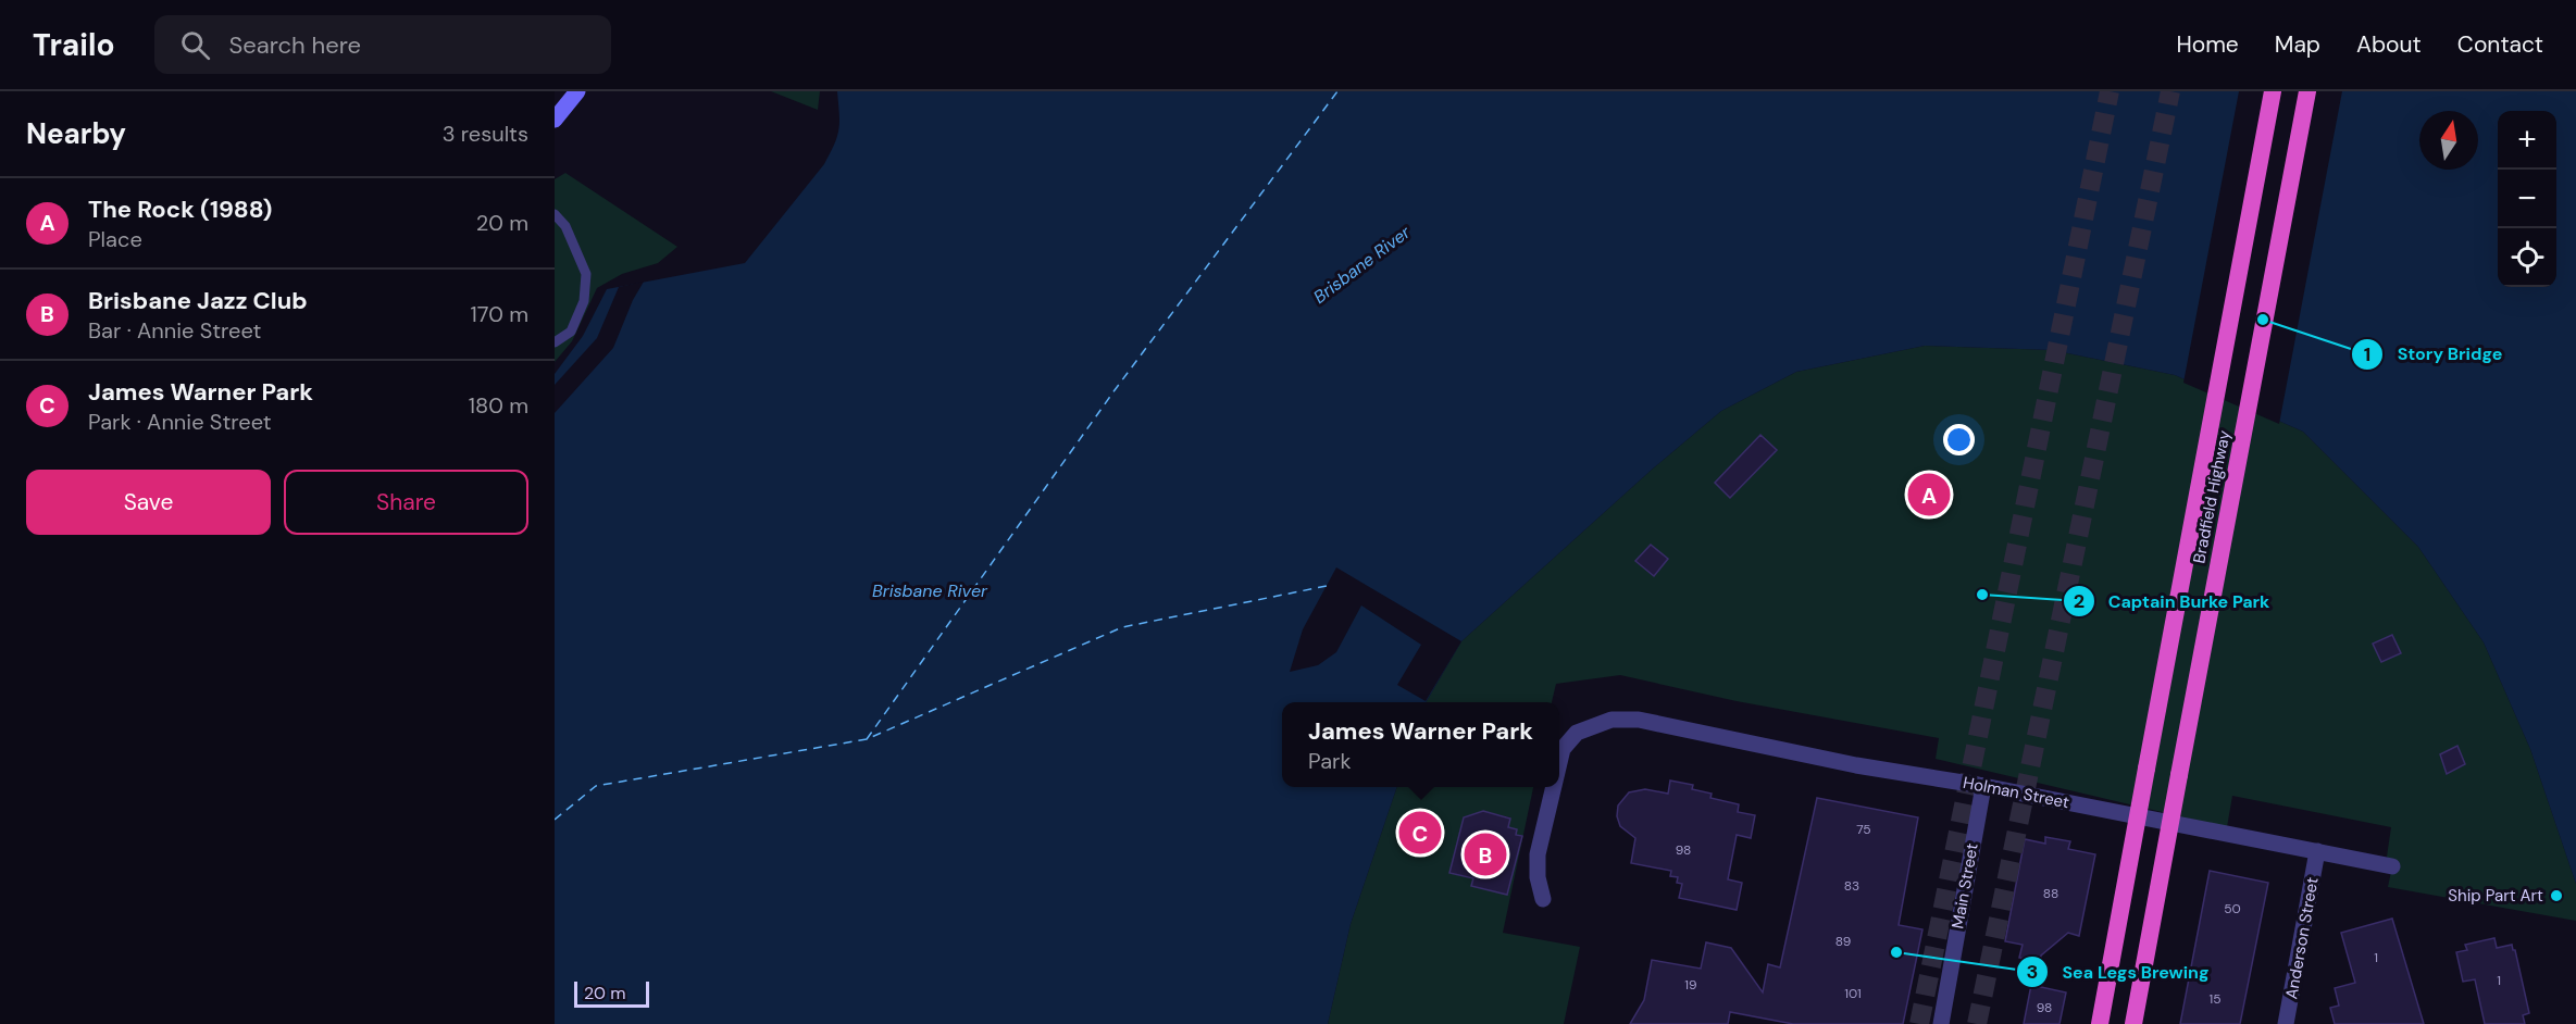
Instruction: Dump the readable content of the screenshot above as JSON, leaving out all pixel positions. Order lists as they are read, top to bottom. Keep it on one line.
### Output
{"streets":{"highway":["Bradfield Highway"],"street":["Holman Street","Main Street","Anderson Street"]},"crossings":[["Holman Street","Main Street"],["Holman Street","Anderson Street"]],"water":["Brisbane River"],"places":["Story Bridge","Captain Burke Park","Ship Part Art","Sea Legs Brewing"],"house_numbers":["75","98","83","88","50","89","1","1","19","101","15","98"],"scale_bar":"20 m","north":"top","page":{"header":"Trailo","search":"Search here","nav":["Home","Map","About","Contact"],"heading":["Nearby","3 results"],"map_buttons":["+","−"],"list":[{"mark":"A","name":"The Rock (1988)","note":"Place","value":"20 m"},{"mark":"B","name":"Brisbane Jazz Club","note":"Bar · Annie Street","value":"170 m"},{"mark":"C","name":"James Warner Park","note":"Park · Annie Street","value":"180 m"}],"buttons":["Save","Share"],"pins":["A","C","B"],"popup":["James Warner Park","Park"],"scale":"20 m"}}
